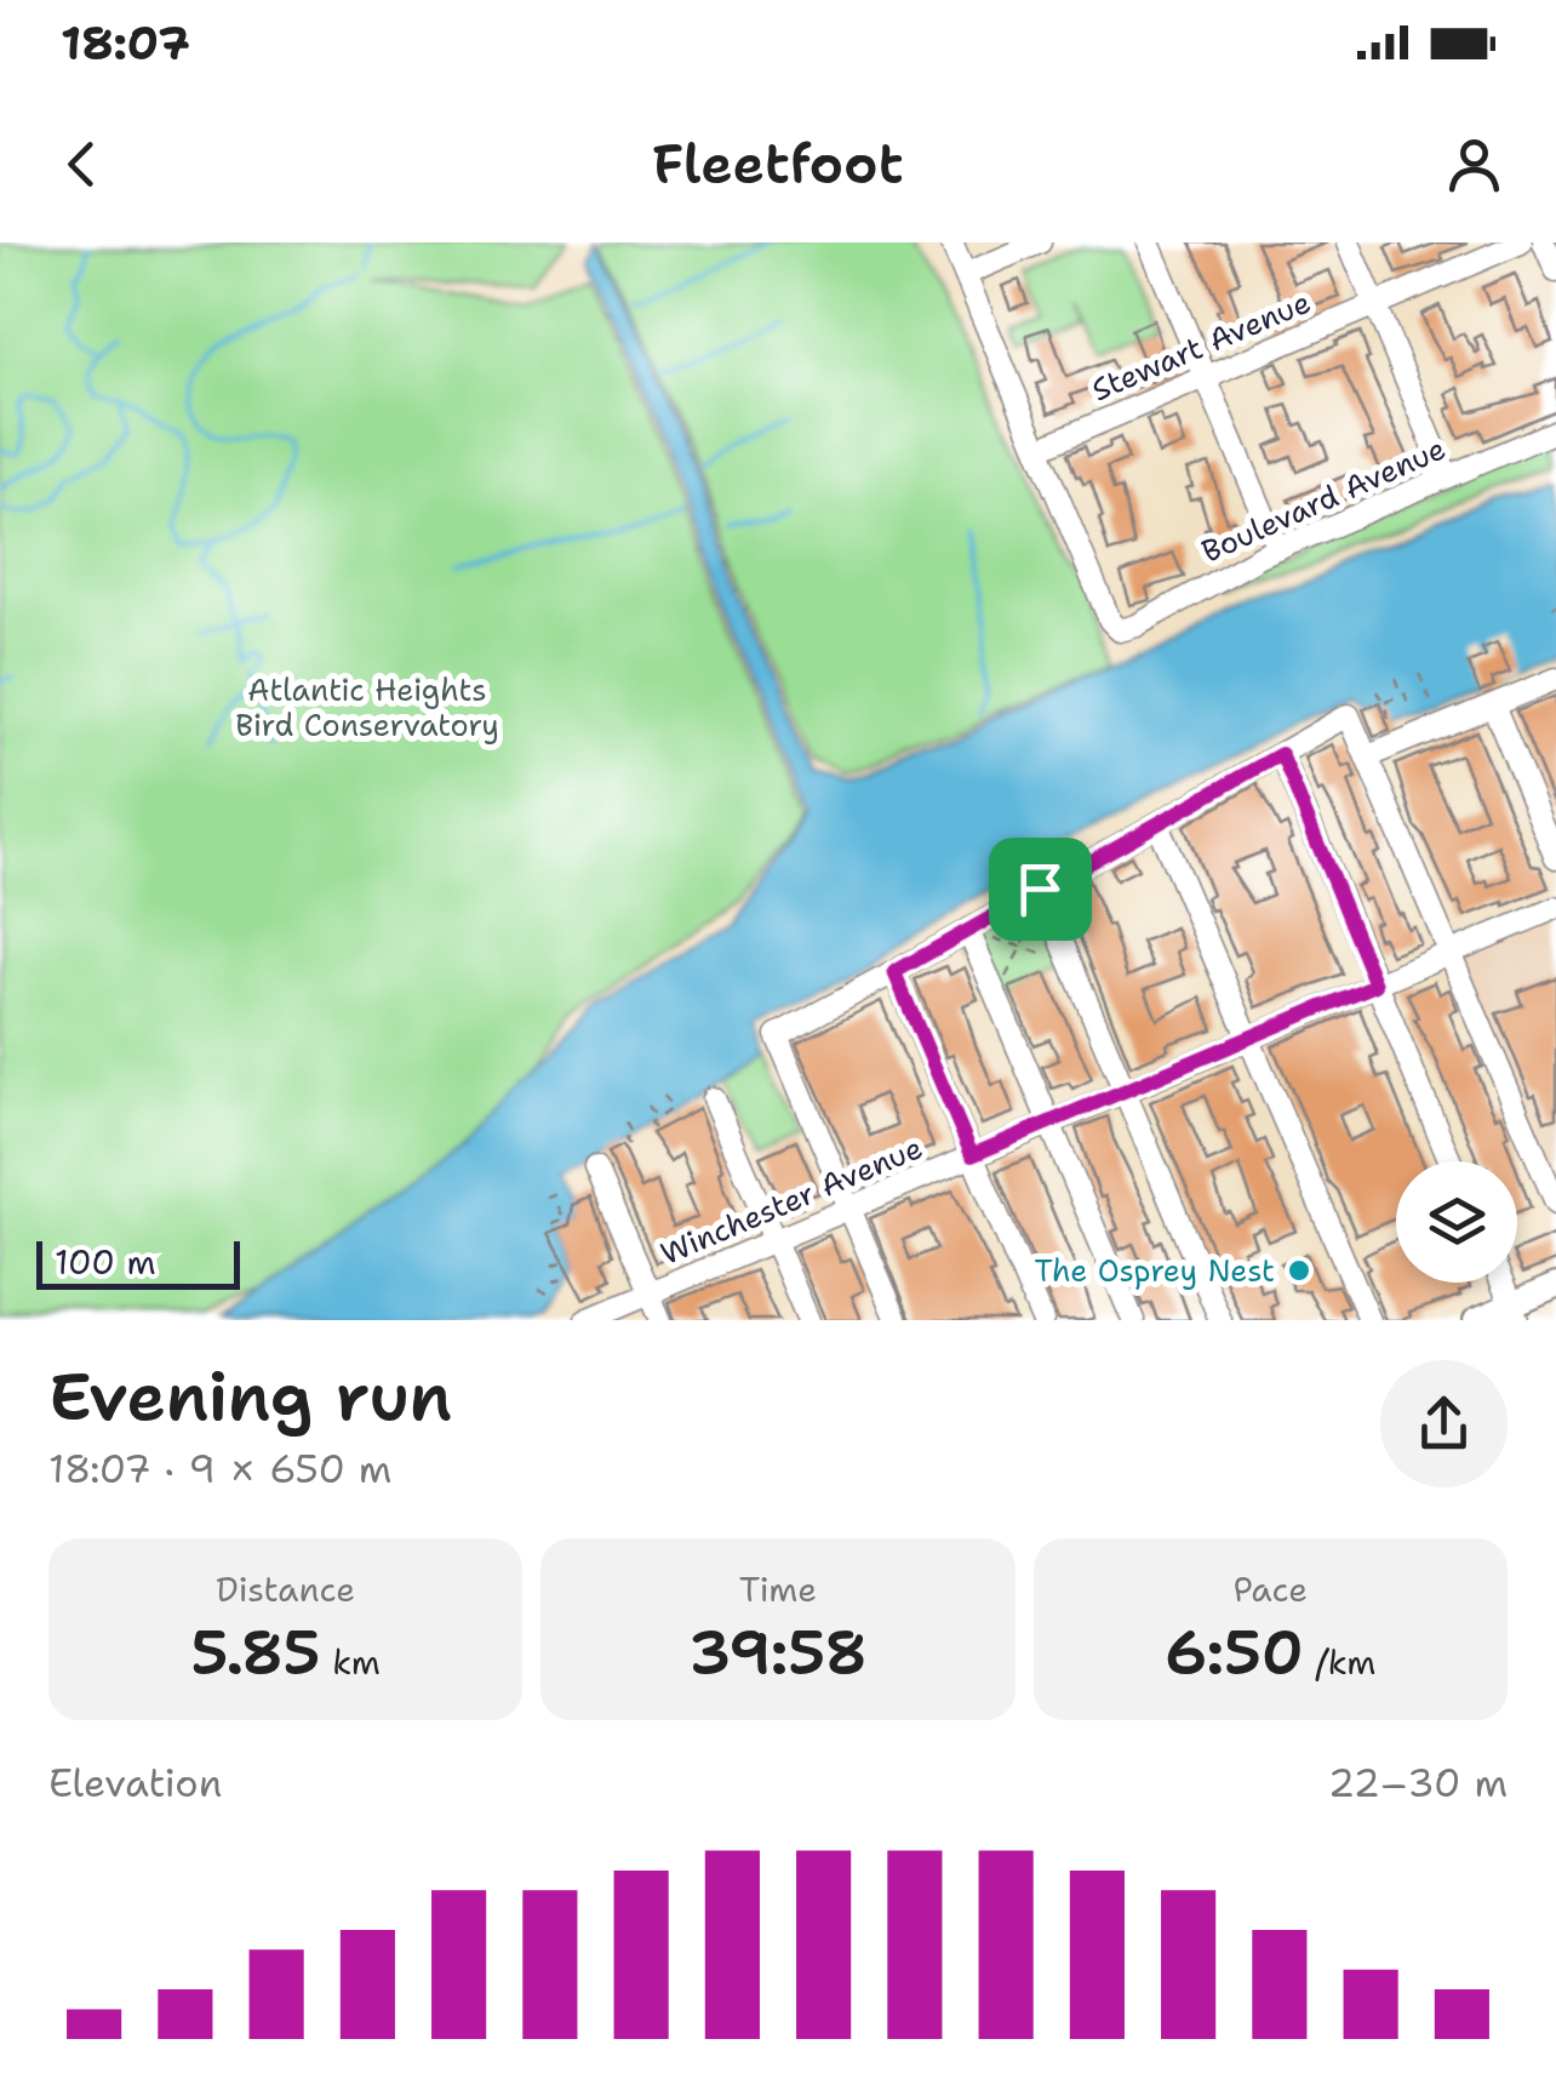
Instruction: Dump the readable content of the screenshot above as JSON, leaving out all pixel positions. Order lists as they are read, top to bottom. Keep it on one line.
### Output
{"streets":{"street":["Stewart Avenue","Boulevard Avenue","Winchester Avenue"]},"crossings":[["Stewart Avenue","Boulevard Avenue"]],"parks":["Atlantic Heights Bird Conservatory"],"places":["The Osprey Nest"],"scale_bar":"100 m","page":{"status":"18:07","header":"Fleetfoot","scale":"100 m","heading":["Evening run","18:07 · 9 × 650 m"],"stats":[["Distance","5.85 km"],["Time","39:58"],["Pace","6:50 /km"]],"chart":["Elevation","22–30 m"]}}
